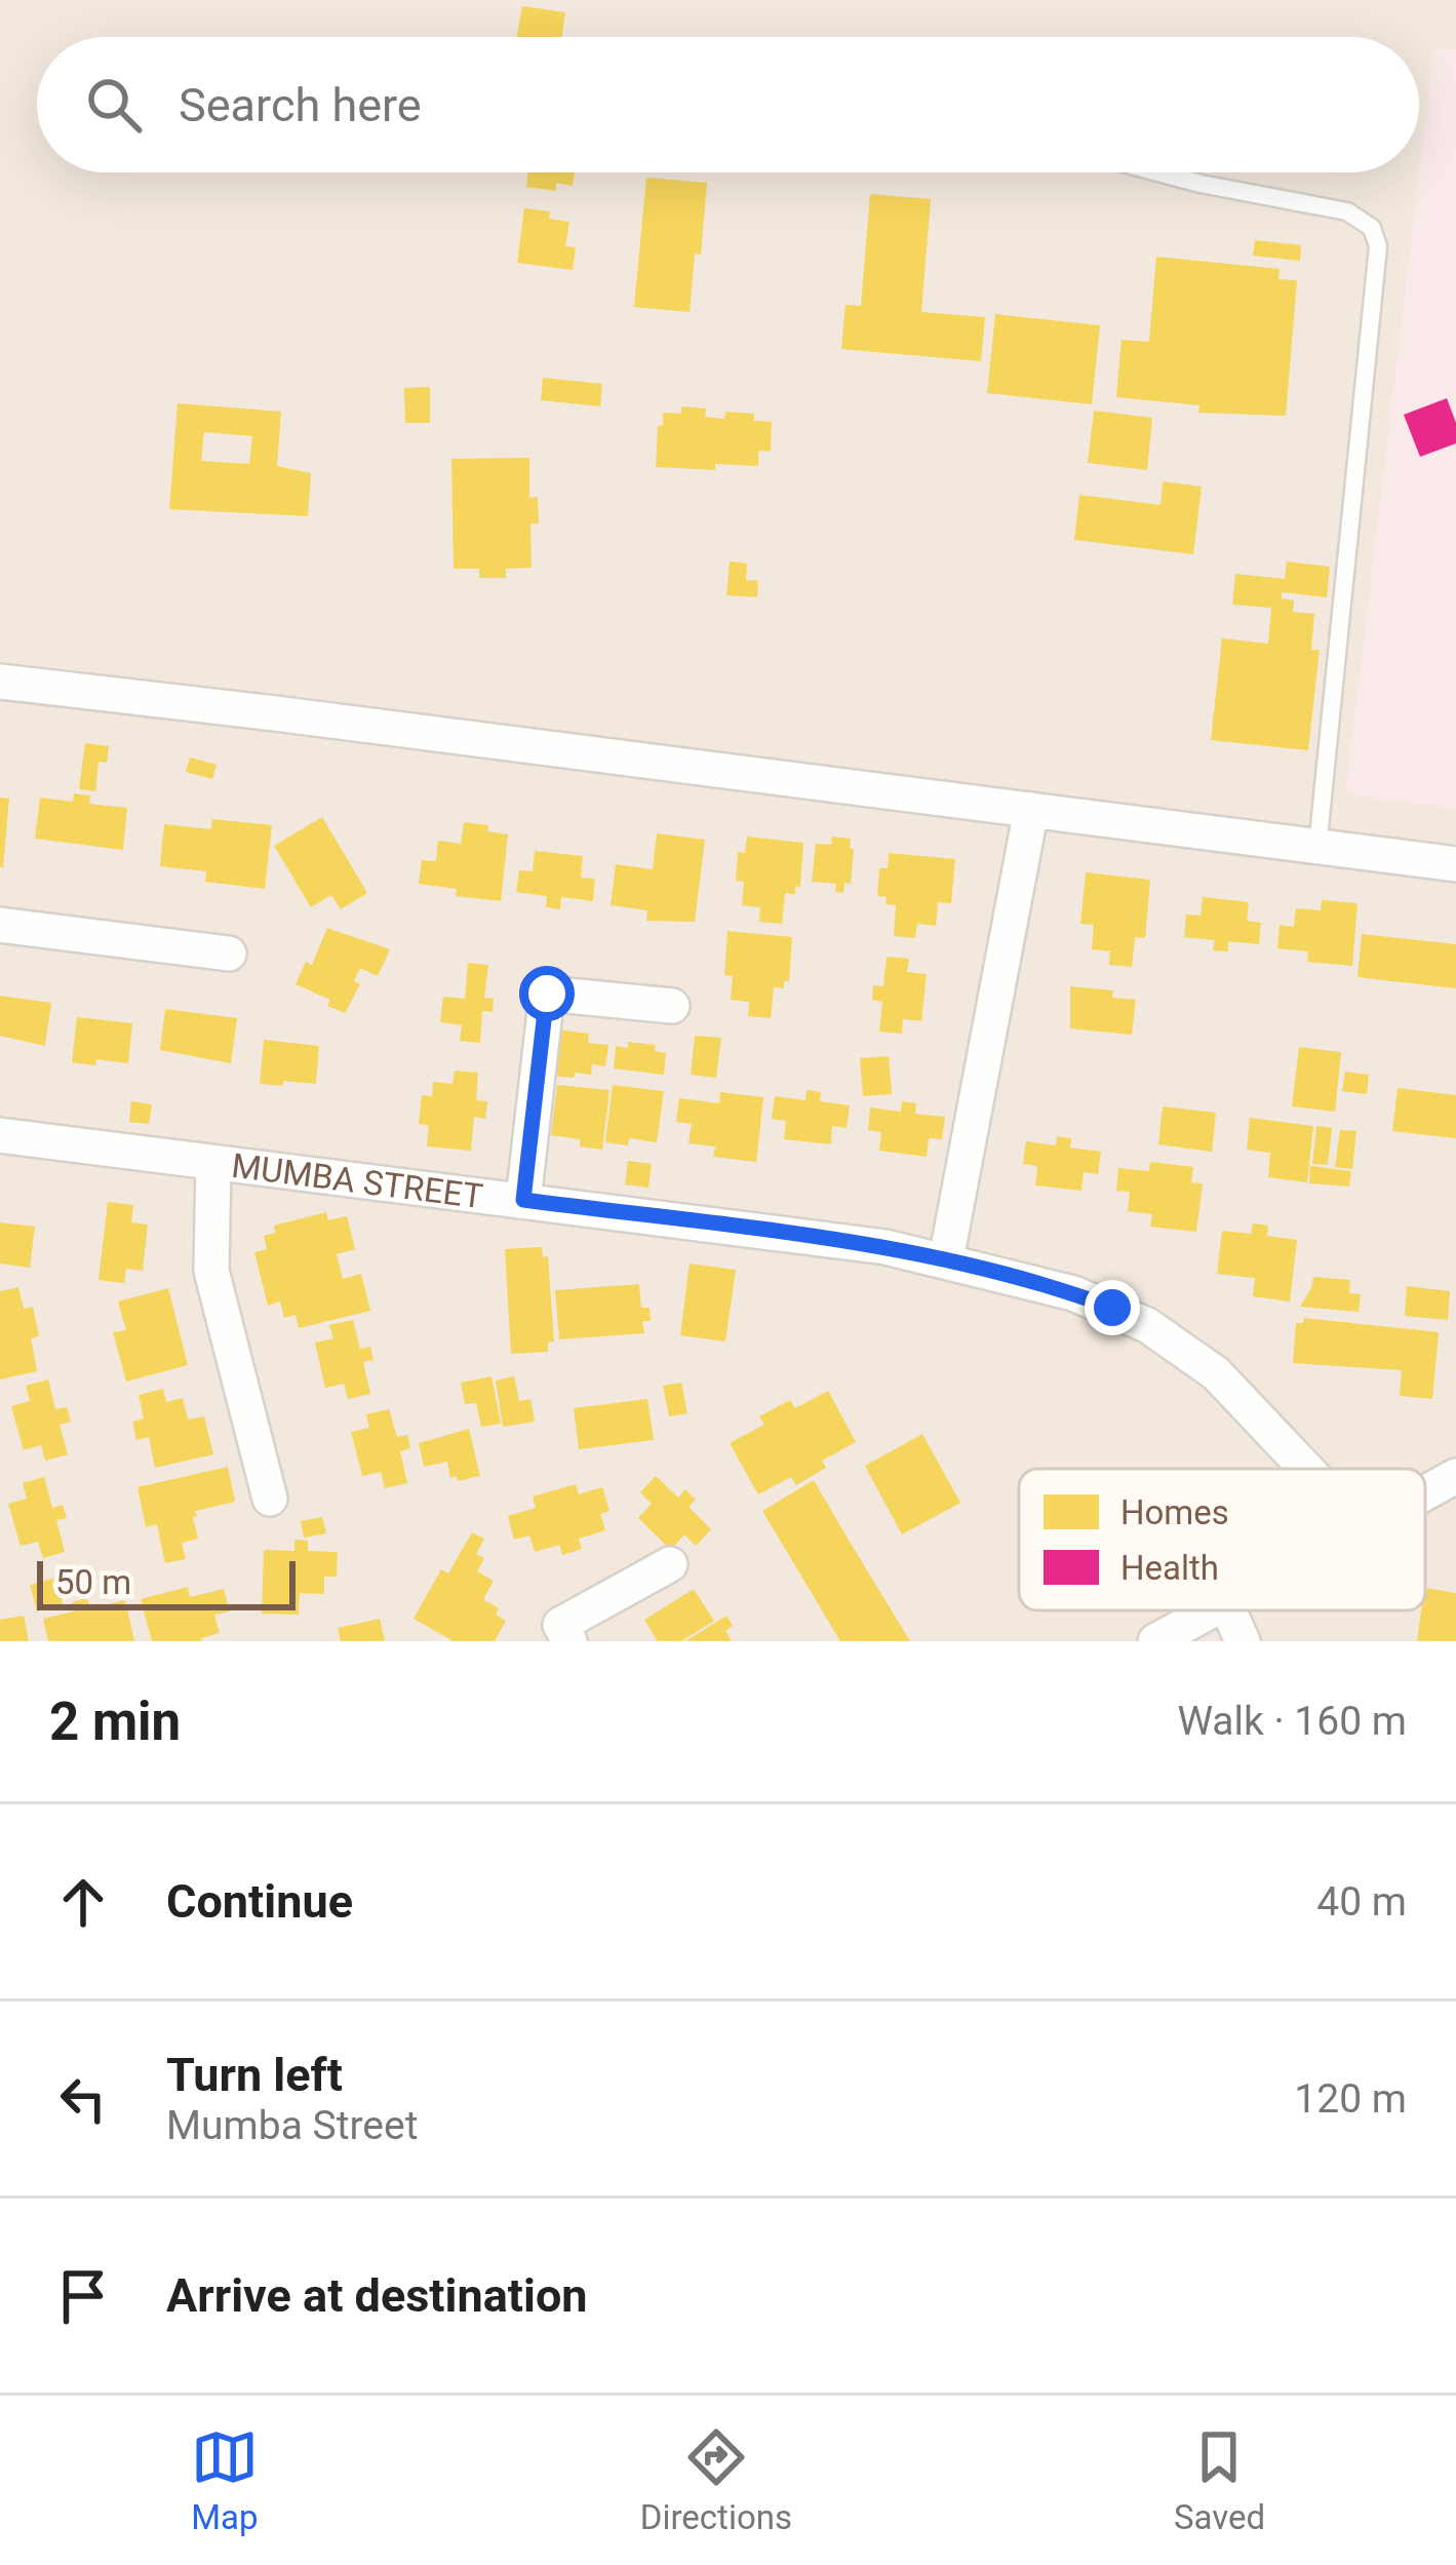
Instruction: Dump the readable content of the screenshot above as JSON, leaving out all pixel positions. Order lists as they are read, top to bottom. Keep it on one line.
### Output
{"streets":{"street":["MUMBA STREET"]},"legend":["Homes","Health"],"scale_bar":"50 m","page":{"search":"Search here","scale":"50 m","heading":["2 min","Walk · 160 m"],"list":[["Continue","40 m"],["Turn left","Mumba Street","120 m"],"Arrive at destination"],"nav":["Map","Directions","Saved"]}}
